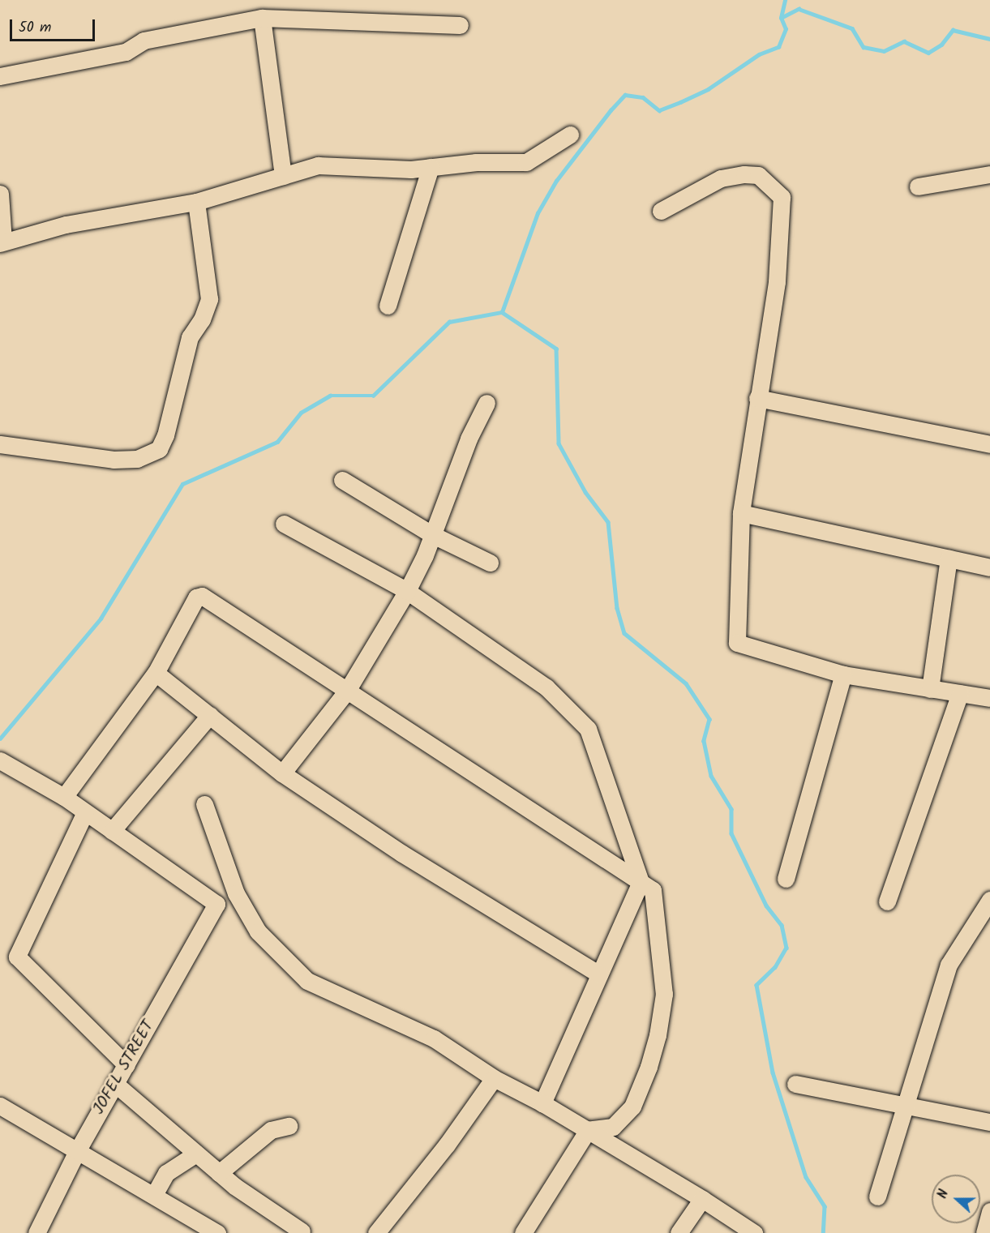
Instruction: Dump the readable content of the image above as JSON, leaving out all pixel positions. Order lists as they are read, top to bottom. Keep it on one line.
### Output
{"streets":{"street":["JOFEL STREET"]},"scale_bar":"50 m","north":"left"}
